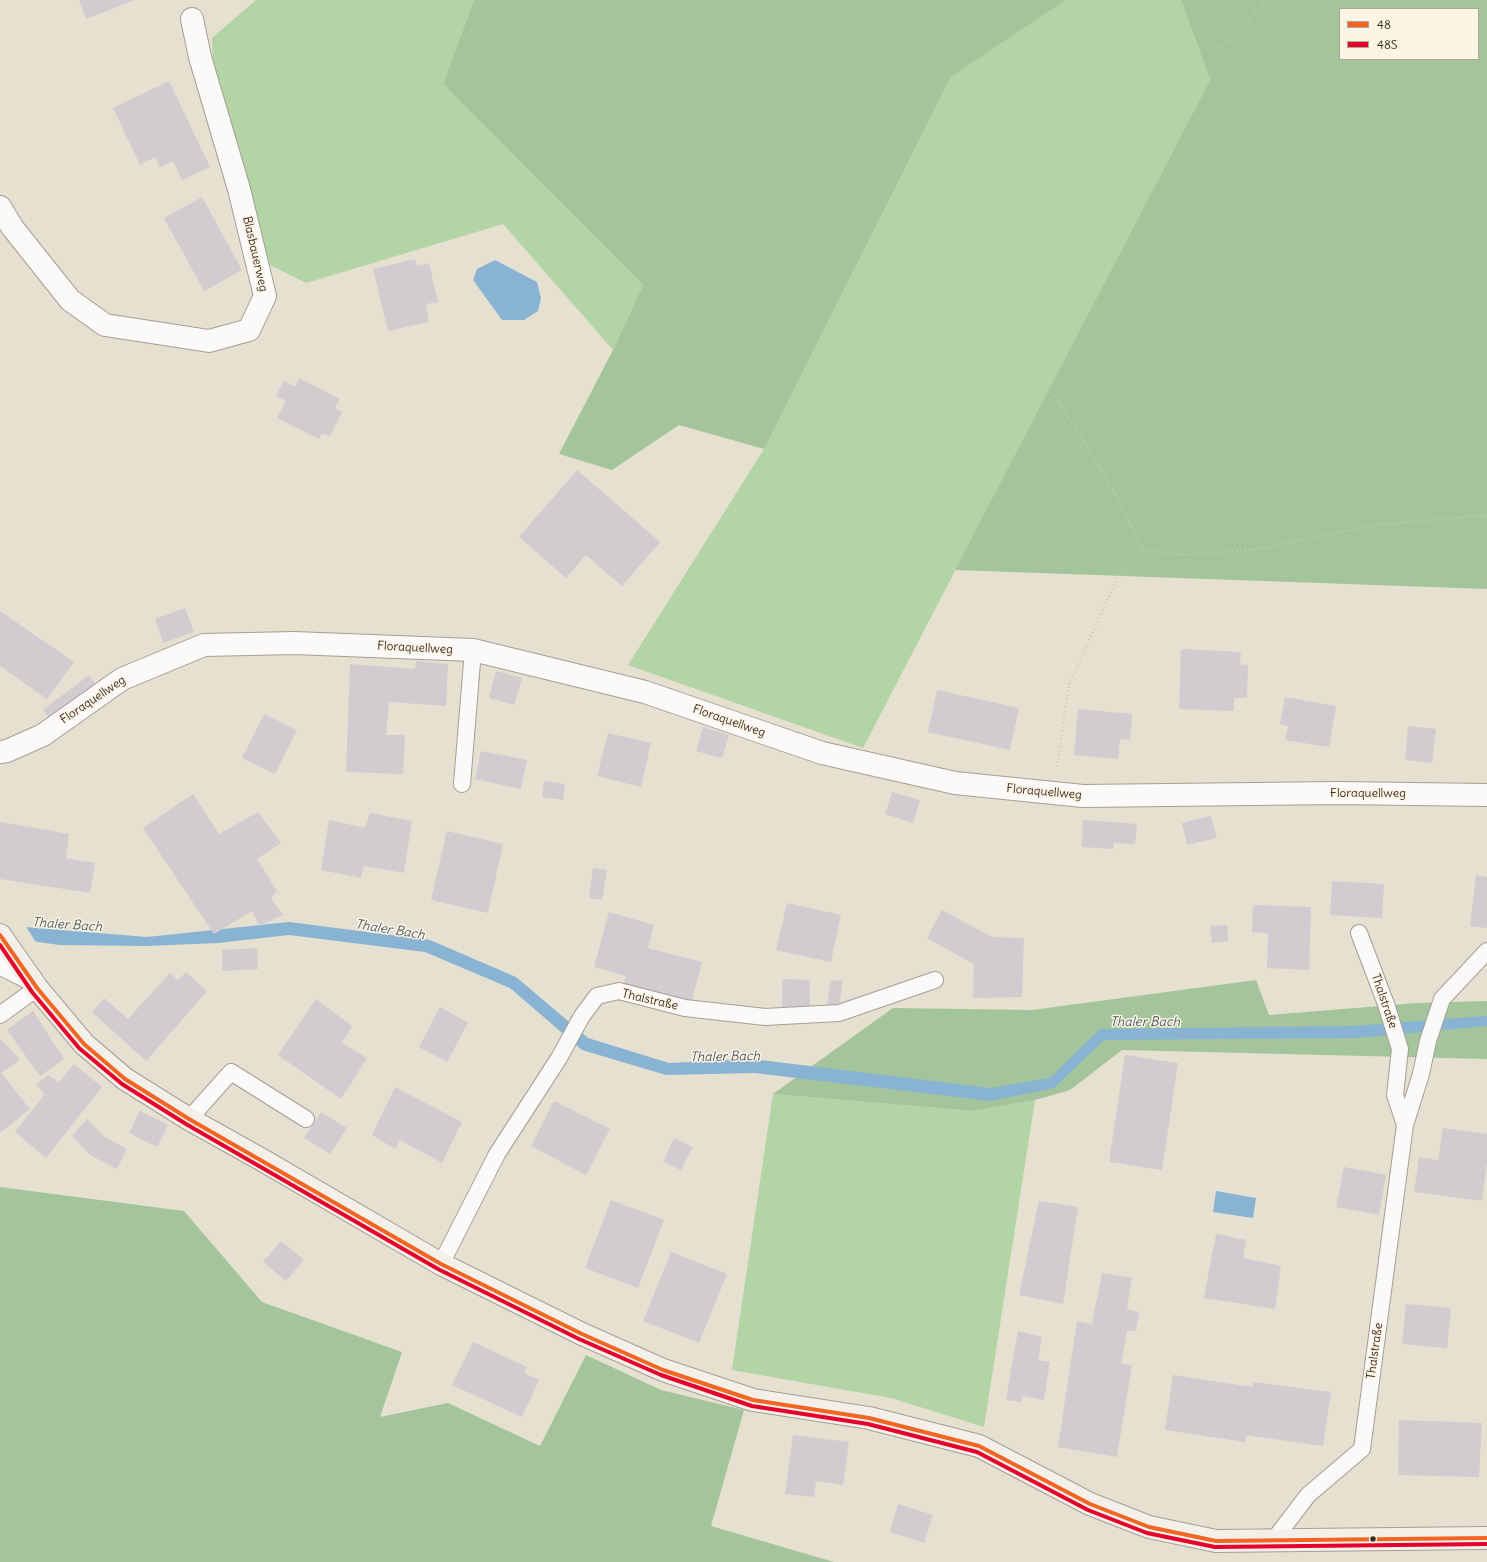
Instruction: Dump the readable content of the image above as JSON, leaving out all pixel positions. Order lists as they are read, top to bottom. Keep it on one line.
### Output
{"streets":{"street":["Blasbauerweg","Floraquellweg"],"lane":["Thalstraße"]},"water":["Thaler Bach"],"lines":["transit line 48","transit line 48S"],"legend":["48","48S"]}
